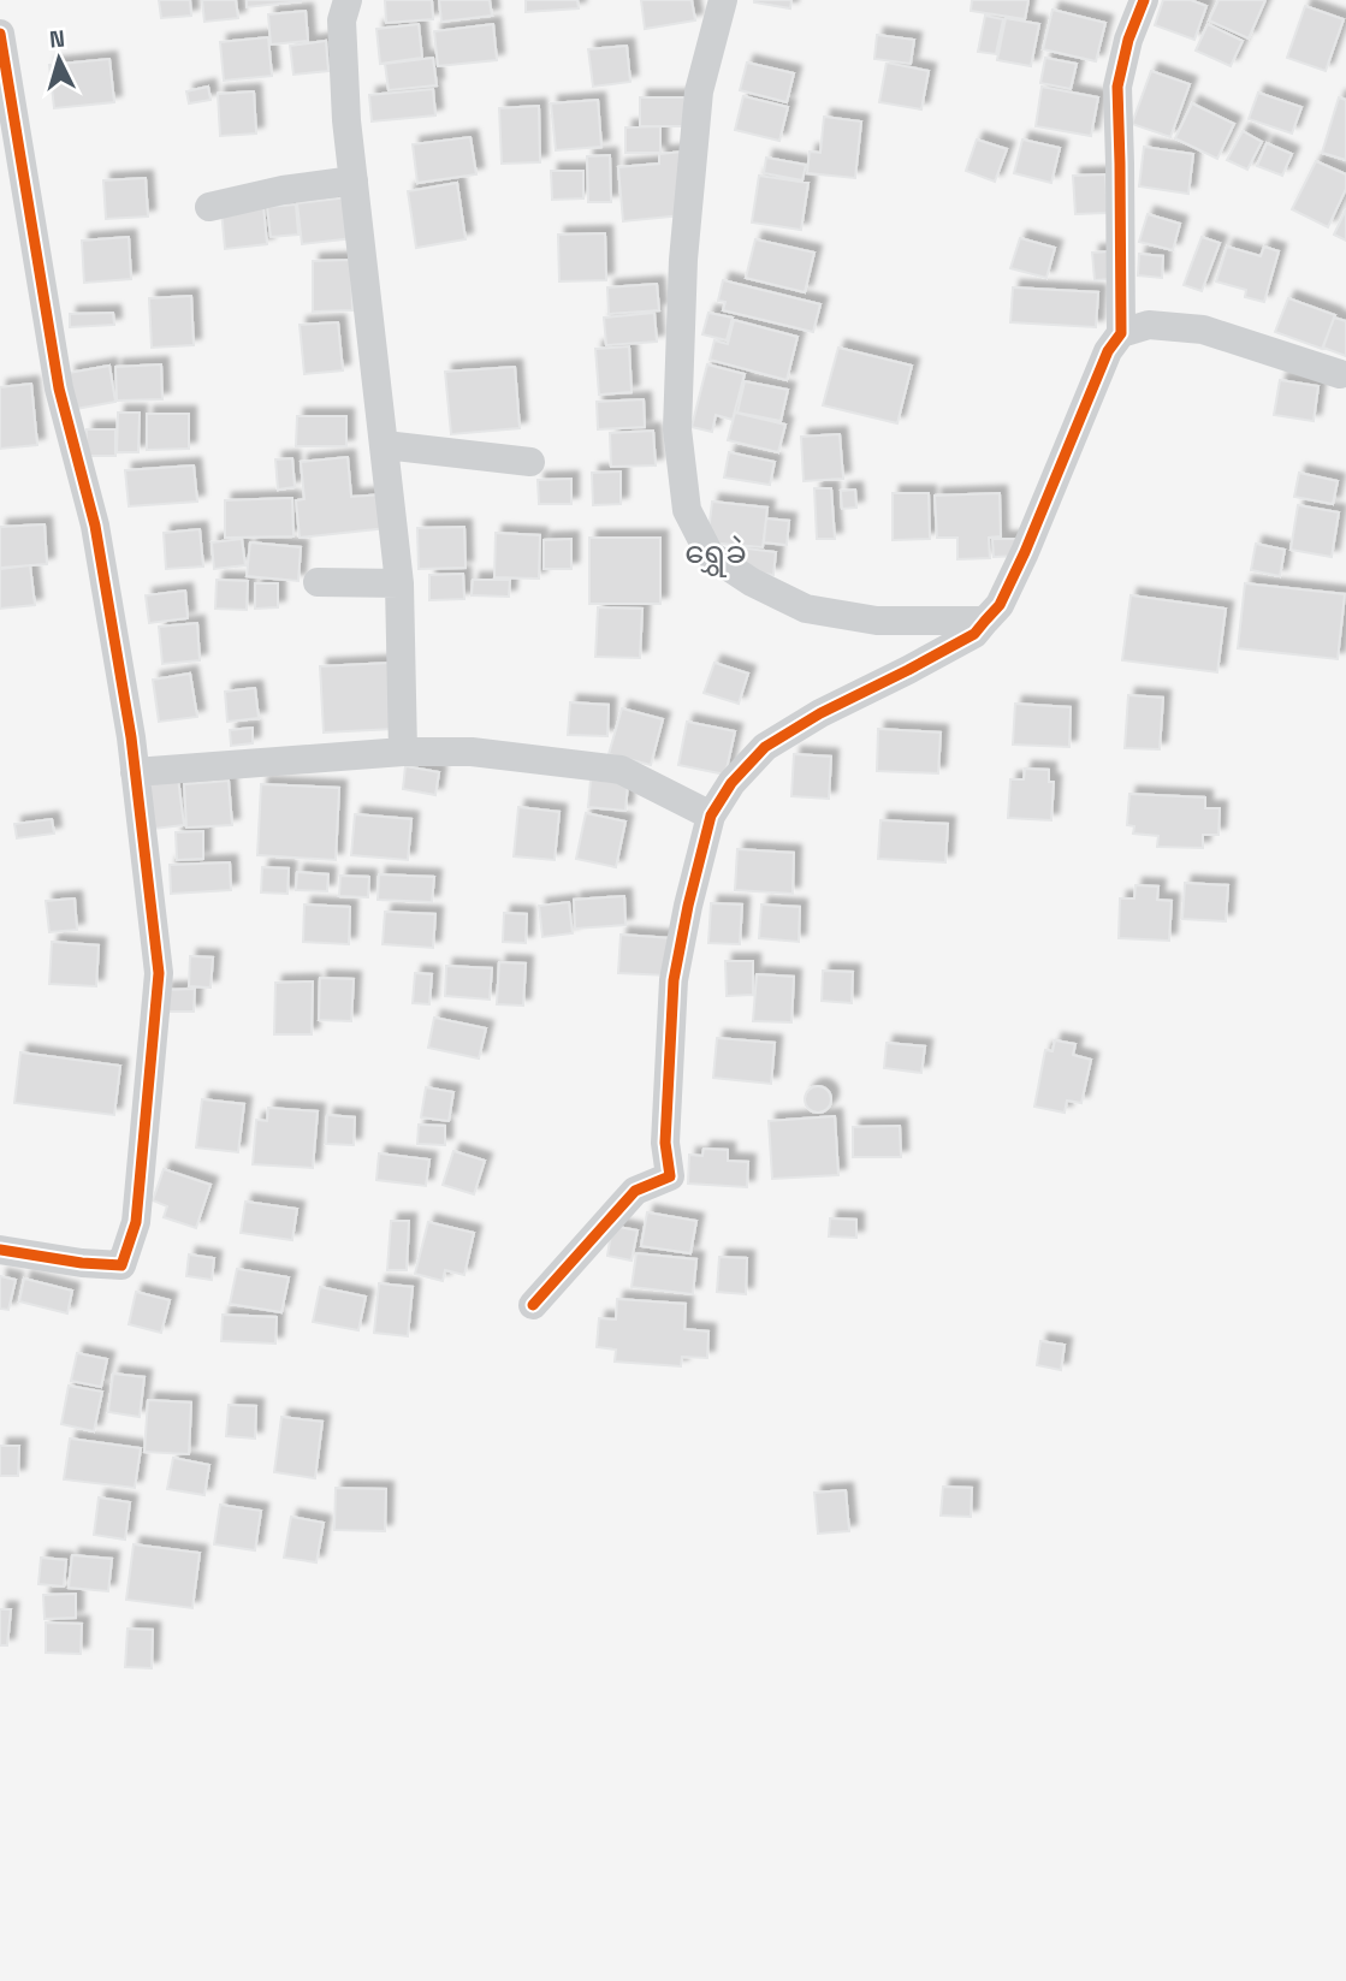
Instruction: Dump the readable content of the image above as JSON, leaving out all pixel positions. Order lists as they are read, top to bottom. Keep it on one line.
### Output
{"districts":["ရွှေခဲ"],"north":"top"}
